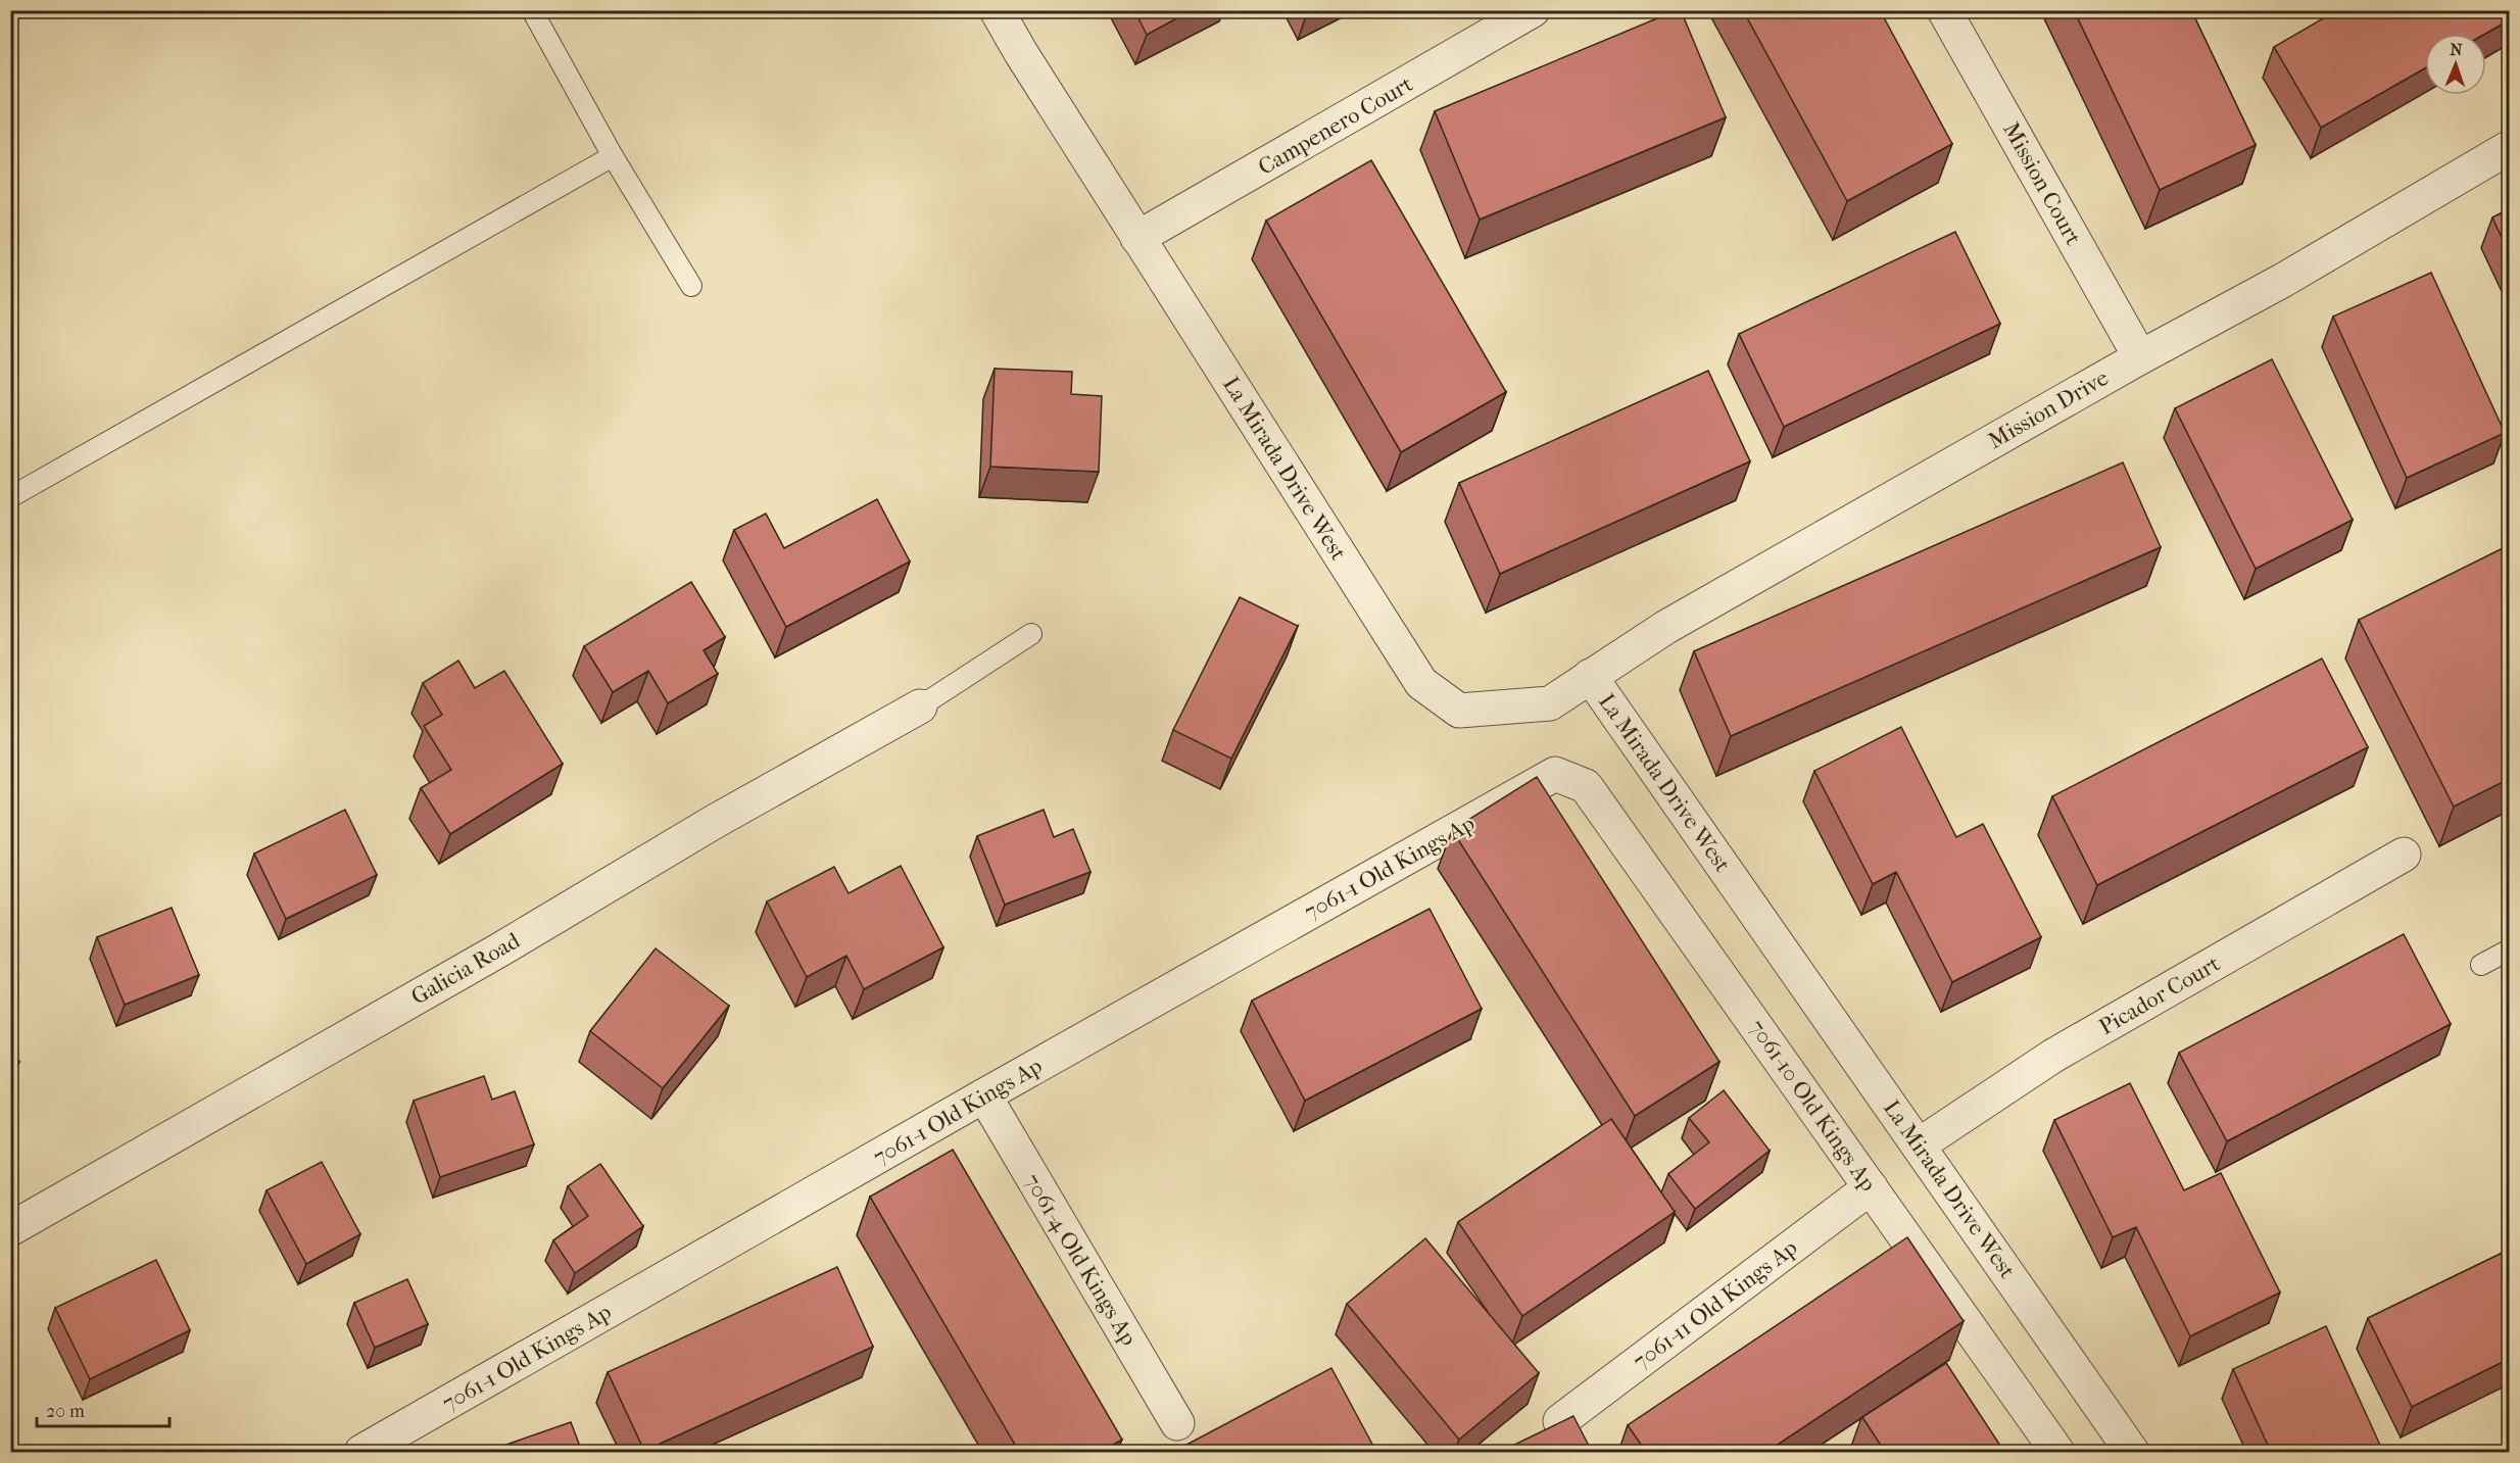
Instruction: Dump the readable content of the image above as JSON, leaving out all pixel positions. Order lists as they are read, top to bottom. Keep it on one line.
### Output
{"streets":{"street":["Campenero Court","Mission Court","Mission Drive","La Mirada Drive West","7061-1 Old Kings Ap","Galicia Road","Picador Court","7061-10 Old Kings Ap","7061-4 Old Kings Ap","7061-11 Old Kings Ap"]},"crossings":[["Campenero Court","La Mirada Drive West"],["Mission Court","Mission Drive"],["Mission Drive","La Mirada Drive West"],["La Mirada Drive West","Picador Court"],["7061-1 Old Kings Ap","7061-10 Old Kings Ap"],["7061-1 Old Kings Ap","7061-4 Old Kings Ap"],["7061-10 Old Kings Ap","7061-11 Old Kings Ap"]],"scale_bar":"20 m","north":"top"}
